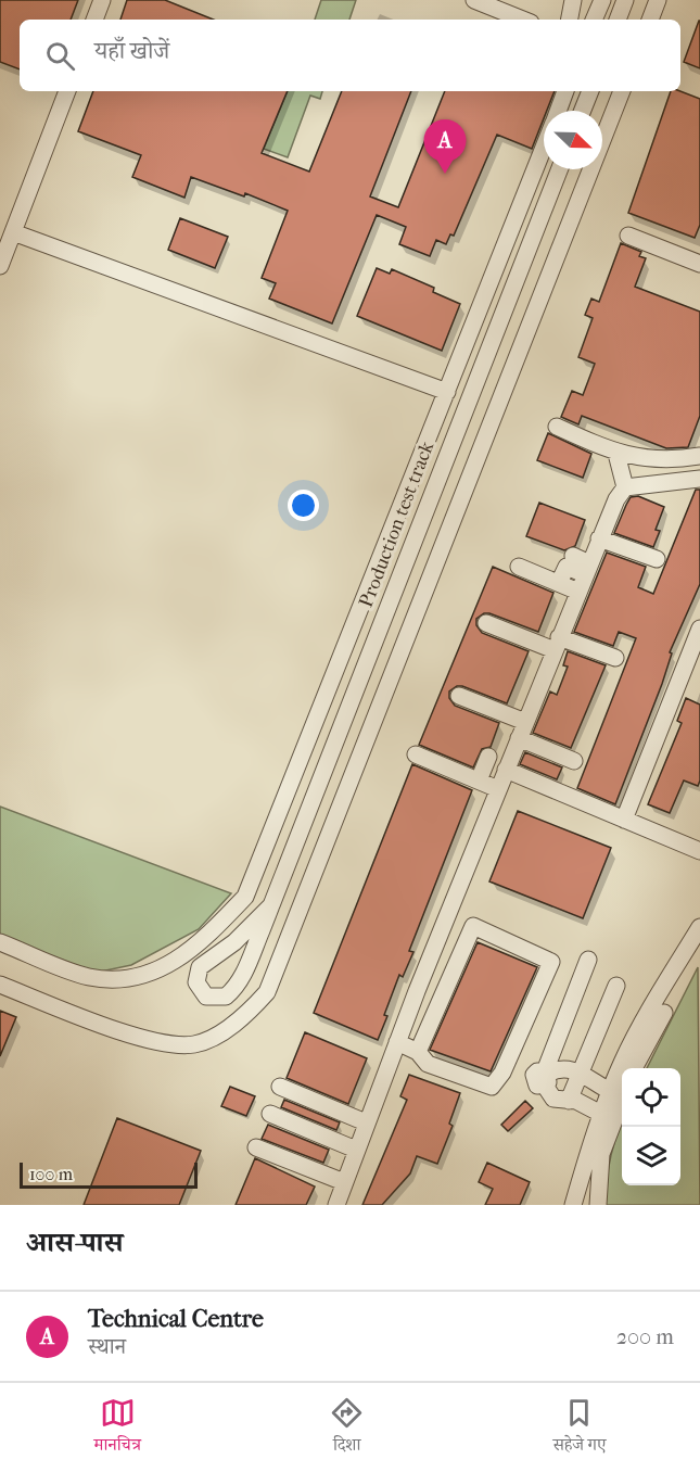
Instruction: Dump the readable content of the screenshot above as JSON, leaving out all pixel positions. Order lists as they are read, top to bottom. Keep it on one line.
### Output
{"streets":{"street":["Production test track"]},"scale_bar":"100 m","north":"bottom right","page":{"search":"यहाँ खोजें","pins":"A","scale":"100 m","heading":"आस-पास","list":[{"mark":"A","name":"Technical Centre","note":"स्थान","value":"200 m"}],"nav":["मानचित्र","दिशा","सहेजे गए"]}}
